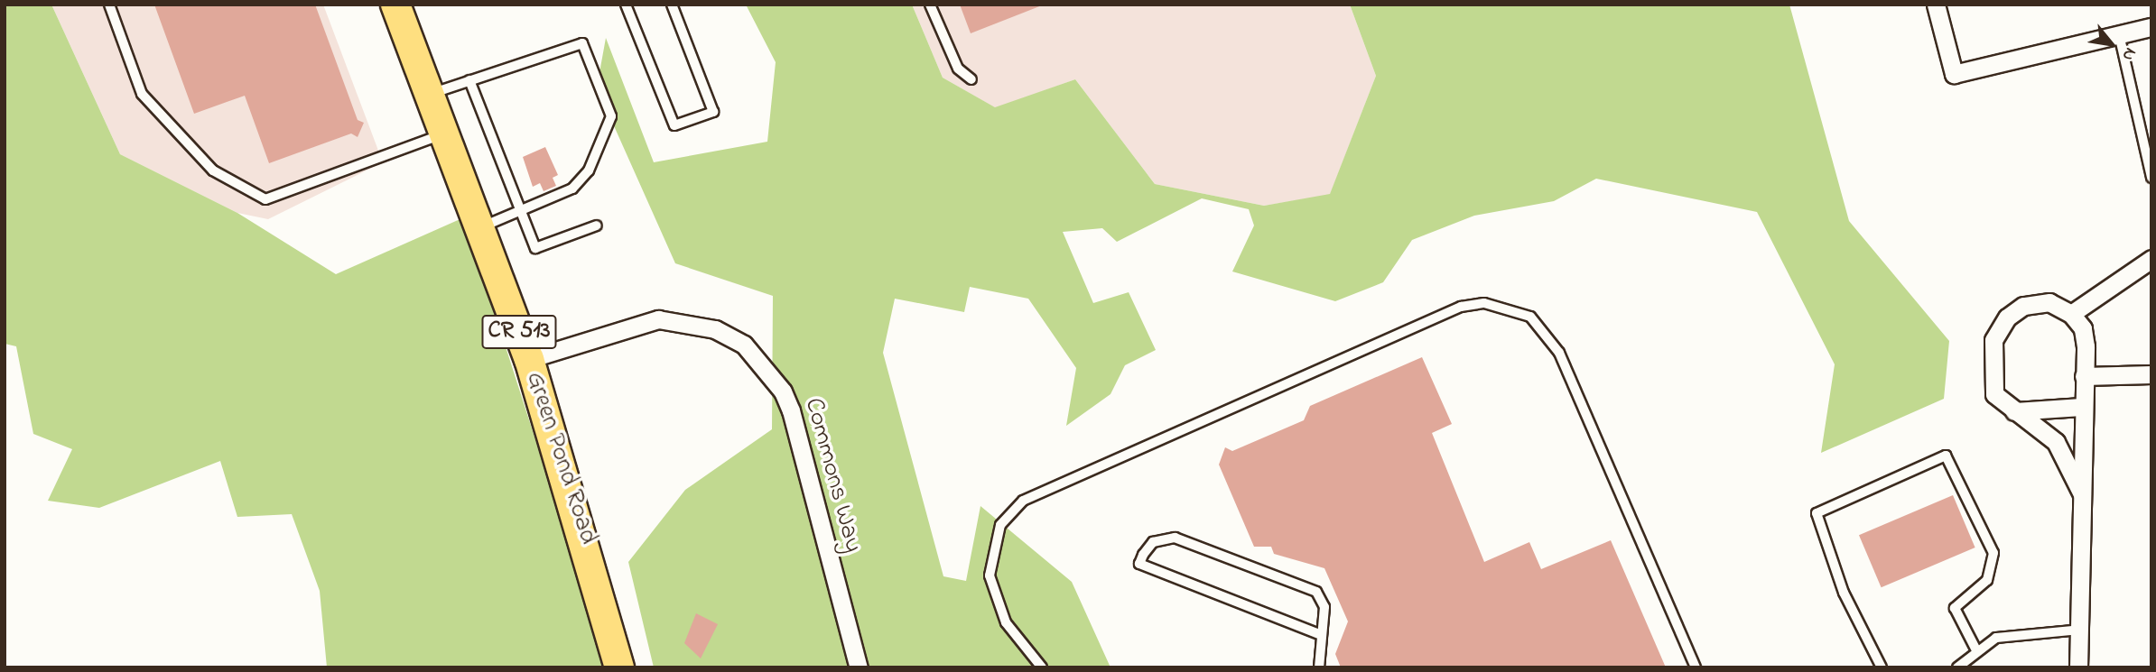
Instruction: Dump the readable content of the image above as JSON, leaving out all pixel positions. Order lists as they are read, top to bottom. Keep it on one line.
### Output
{"streets":{"main road":["CR 513","Green Pond Road"],"street":["Commons Way"]},"crossings":[["Green Pond Road","Commons Way"]],"north":"bottom right"}
